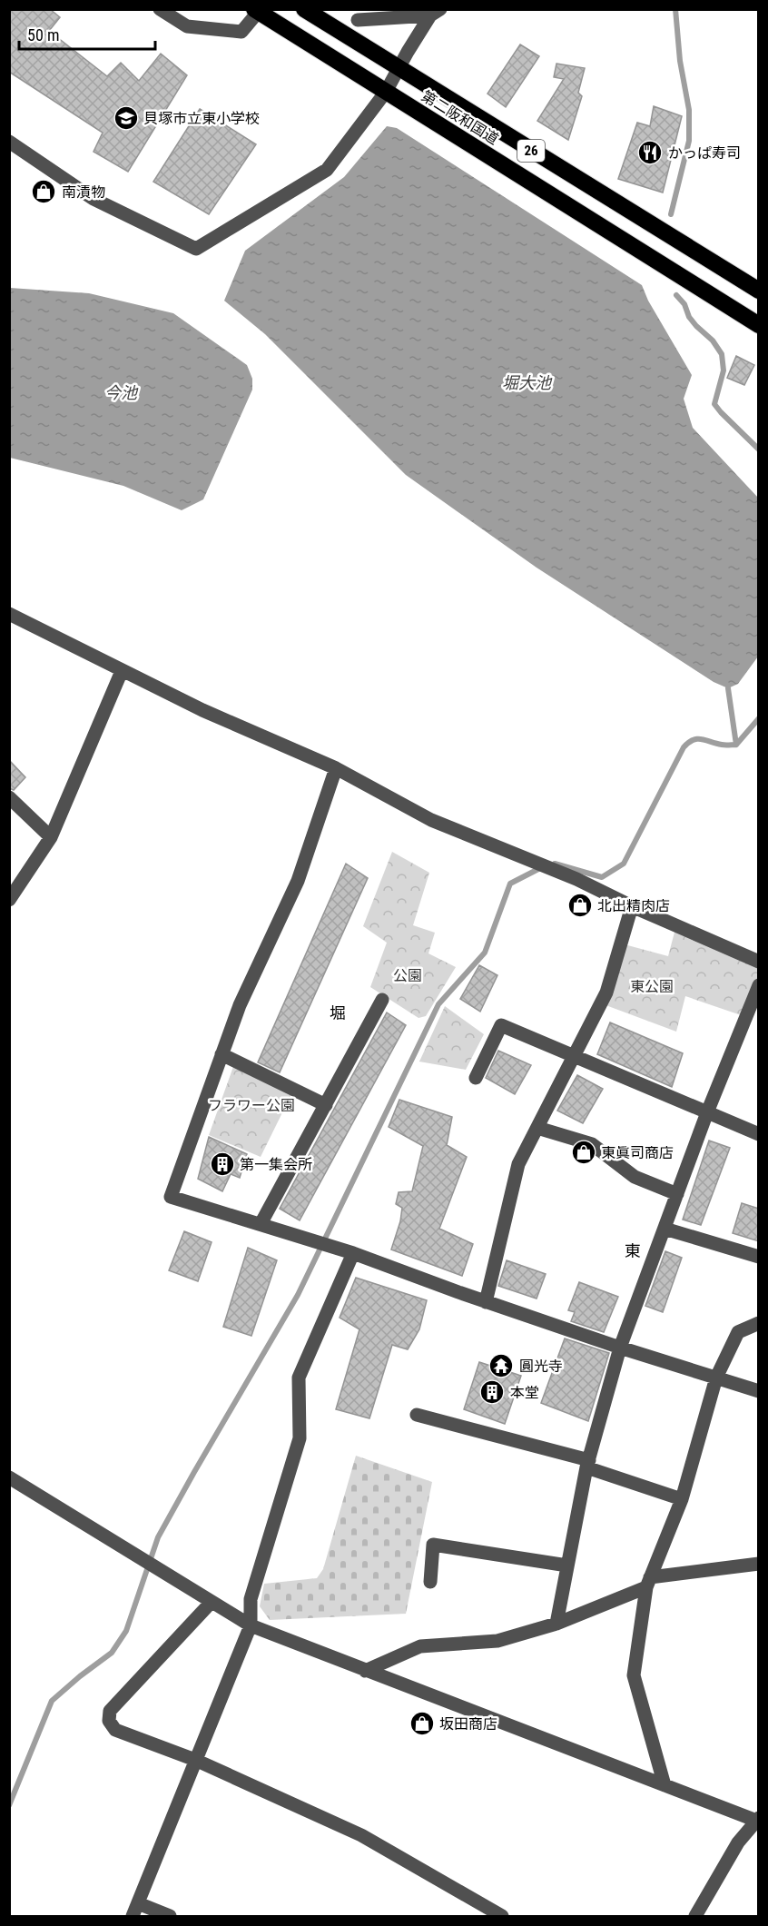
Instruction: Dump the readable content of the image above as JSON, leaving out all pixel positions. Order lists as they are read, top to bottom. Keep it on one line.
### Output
{"streets":{"highway":["第二阪和国道","26"]},"districts":["堀","東"],"water":["堀大池","今池"],"parks":["公園","東公園","フラワー公園"],"places":{"school or university":["貝塚市立東小学校"],"restaurant":["かっぱ寿司"],"shop":["南漬物","北出精肉店","東眞司商店","坂田商店"],"building":["第一集会所","本堂"],"temple":["圓光寺"]},"scale_bar":"50 m"}
